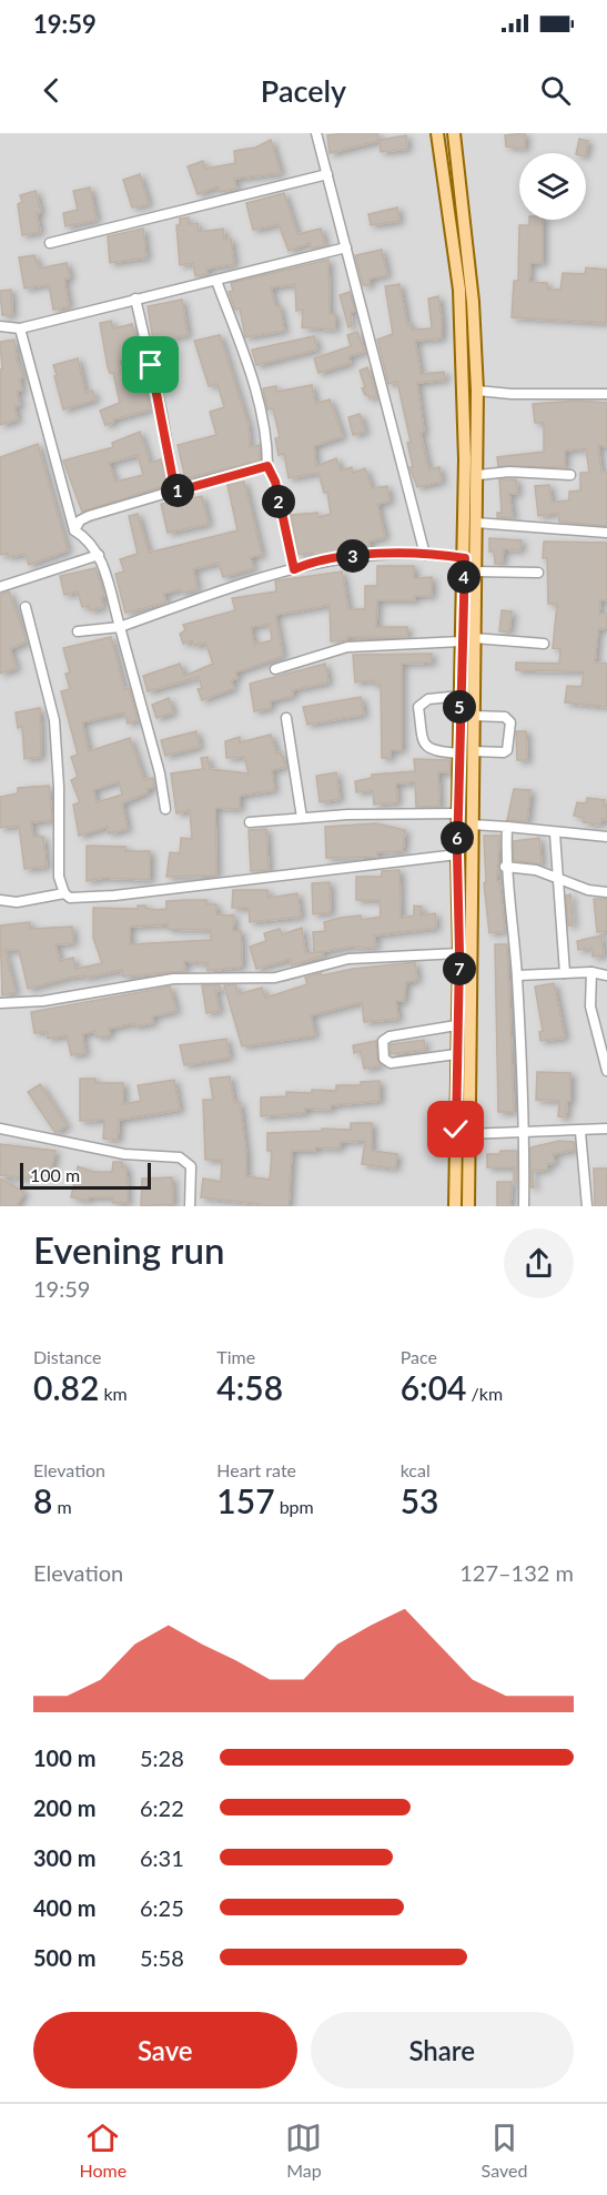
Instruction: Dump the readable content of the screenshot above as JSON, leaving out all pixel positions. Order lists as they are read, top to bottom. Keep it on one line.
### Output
{"scale_bar":"100 m","page":{"status":"19:59","header":"Pacely","pins":["1","2","3","4","5","6","7"],"scale":"100 m","heading":["Evening run","19:59"],"stats":[["Distance","0.82 km"],["Time","4:58"],["Pace","6:04 /km"],["Elevation","8 m"],["Heart rate","157 bpm"],["kcal","53"]],"chart":["Elevation","127–132 m"],"list":[{"name":"100 m","note":"5:28"},{"name":"200 m","note":"6:22"},{"name":"300 m","note":"6:31"},{"name":"400 m","note":"6:25"},{"name":"500 m","note":"5:58"}],"buttons":["Save","Share"],"tabs":["Home","Map","Saved"]}}
